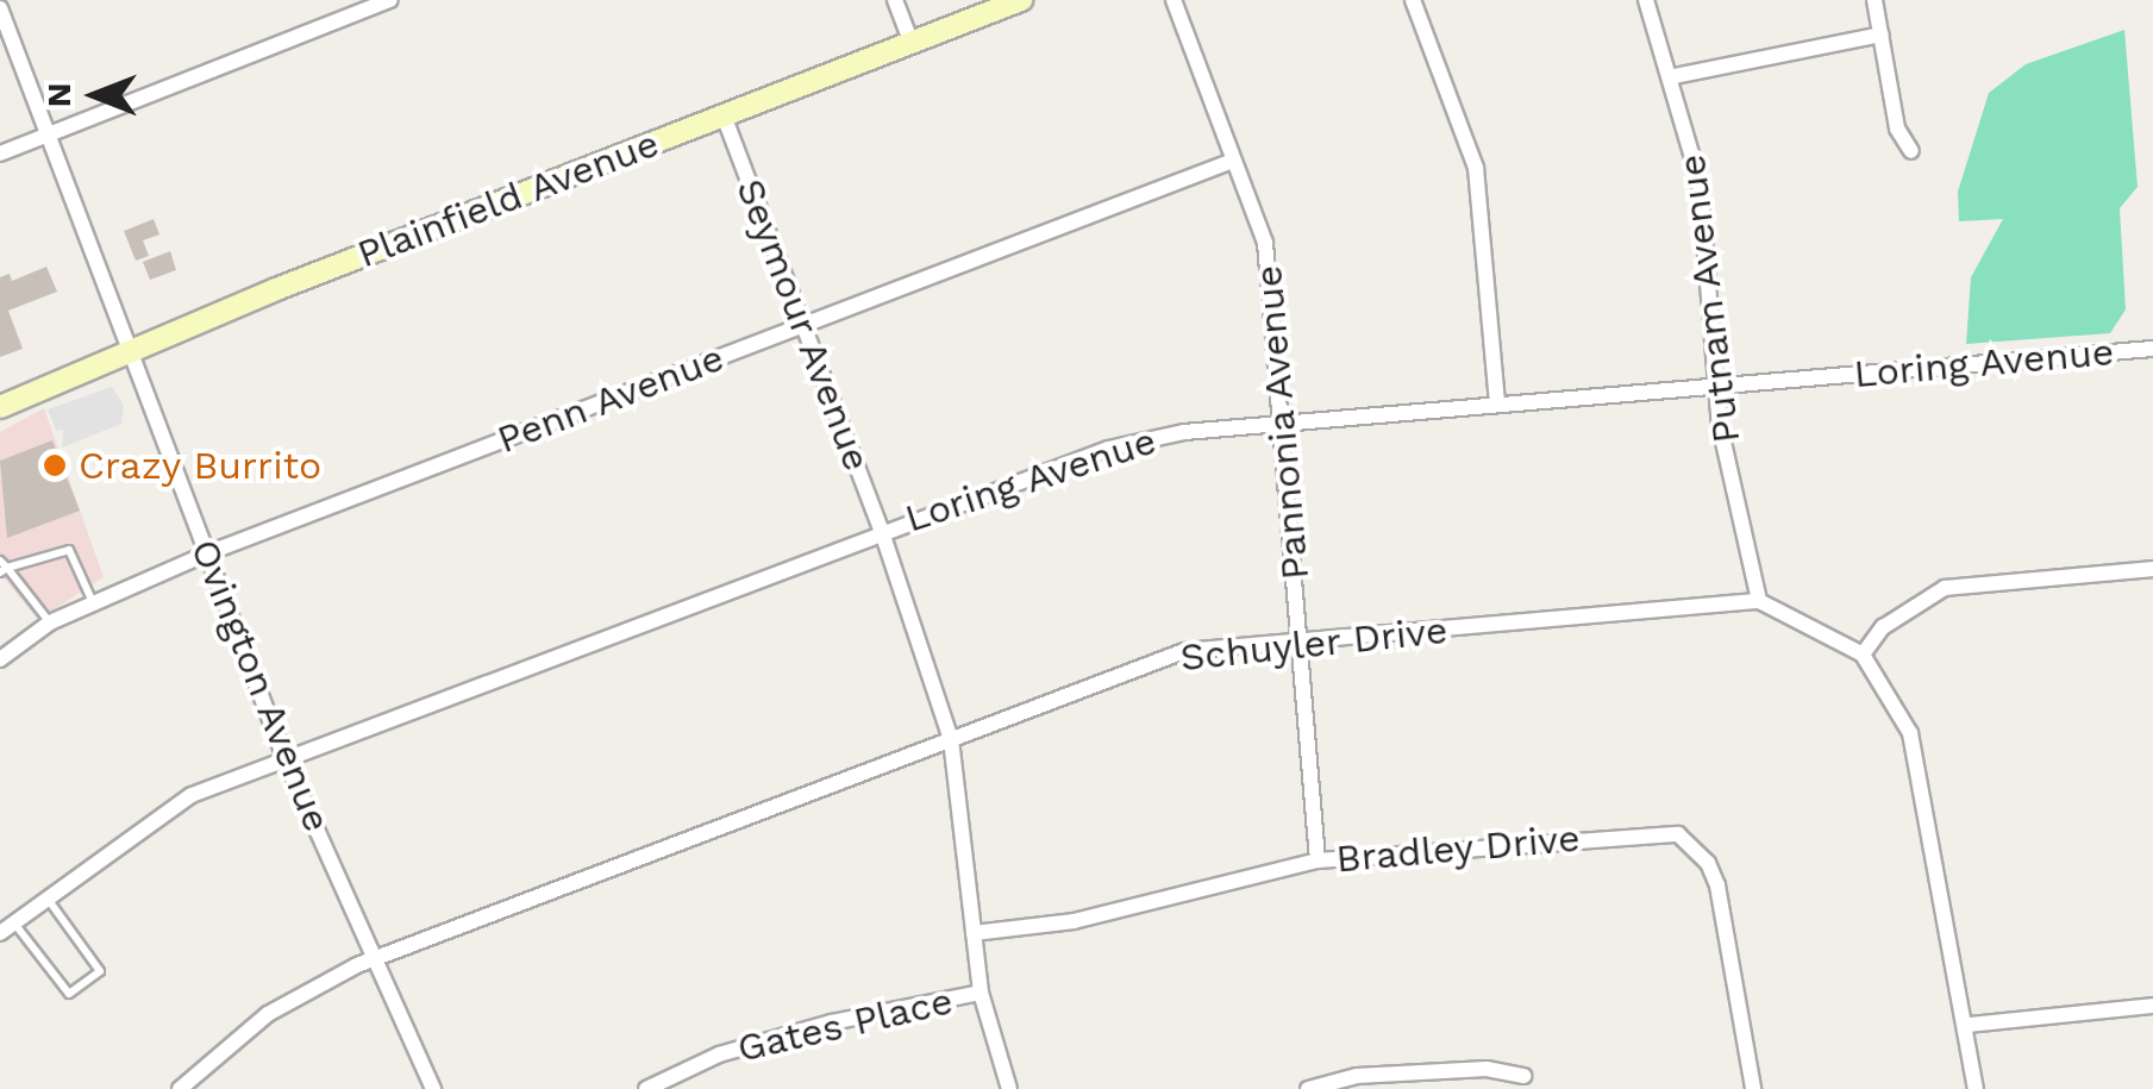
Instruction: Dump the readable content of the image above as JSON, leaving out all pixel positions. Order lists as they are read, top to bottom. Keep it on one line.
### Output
{"streets":{"street":["Plainfield Avenue","Putnam Avenue","Seymour Avenue","Loring Avenue","Penn Avenue","Pannonia Avenue","Schuyler Drive","Ovington Avenue","Bradley Drive","Gates Place"]},"crossings":[["Plainfield Avenue","Seymour Avenue"],["Plainfield Avenue","Ovington Avenue"],["Putnam Avenue","Loring Avenue"],["Putnam Avenue","Schuyler Drive"],["Seymour Avenue","Loring Avenue"],["Seymour Avenue","Penn Avenue"],["Seymour Avenue","Schuyler Drive"],["Seymour Avenue","Bradley Drive"],["Seymour Avenue","Gates Place"],["Loring Avenue","Pannonia Avenue"],["Loring Avenue","Ovington Avenue"],["Penn Avenue","Pannonia Avenue"],["Penn Avenue","Ovington Avenue"],["Pannonia Avenue","Schuyler Drive"],["Pannonia Avenue","Bradley Drive"],["Schuyler Drive","Ovington Avenue"]],"places":["Crazy Burrito"],"north":"left"}
